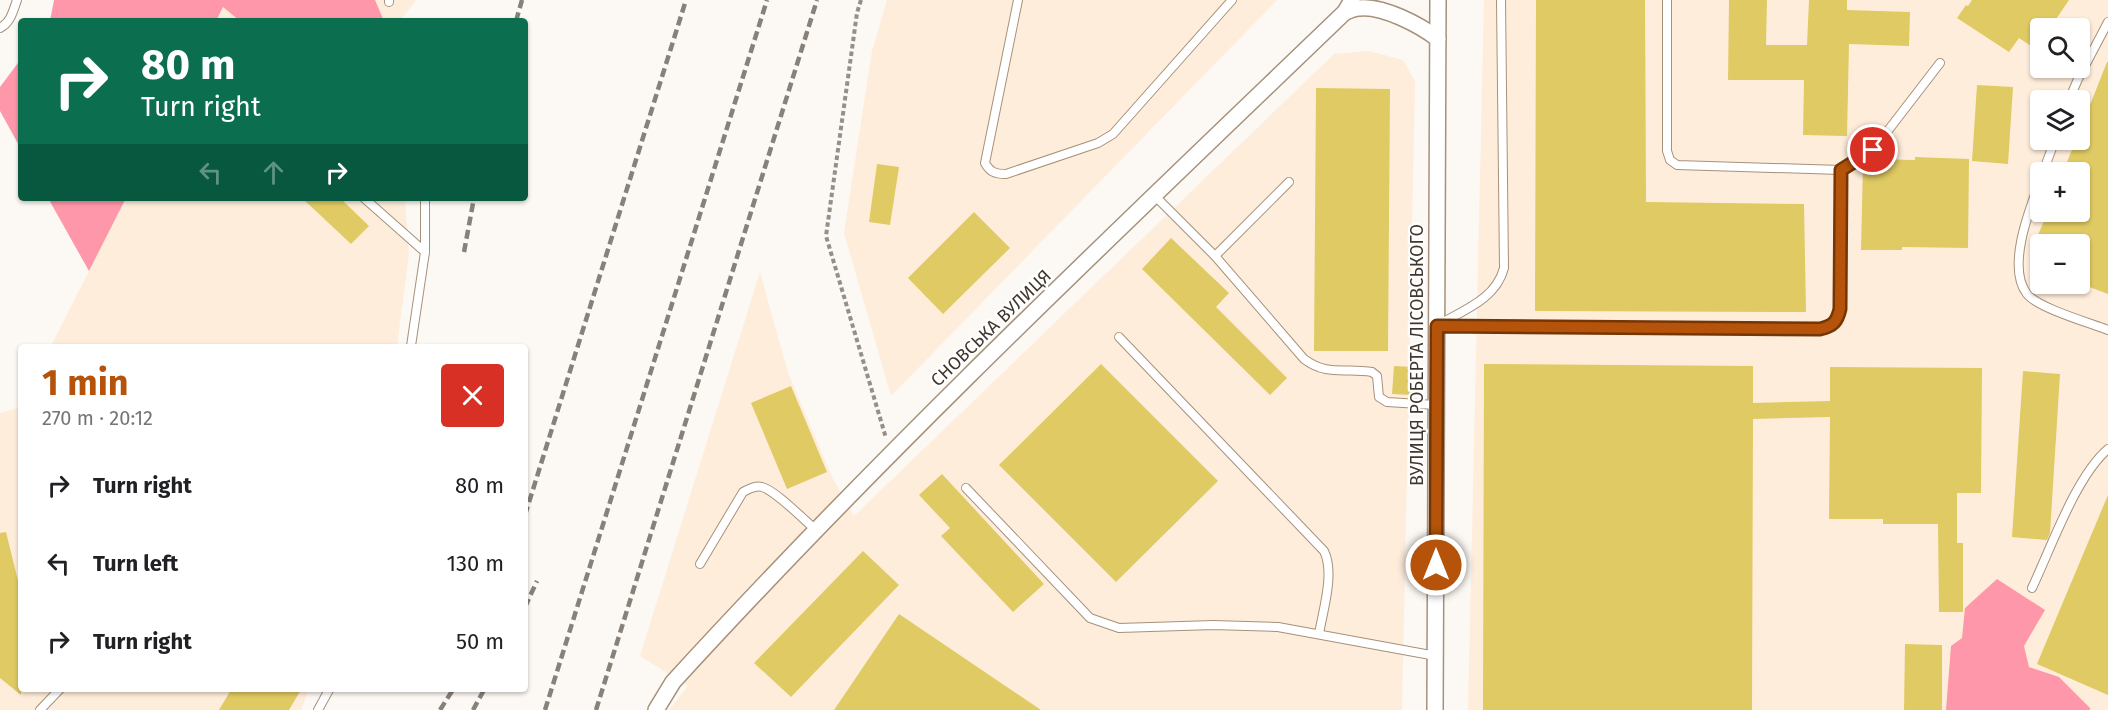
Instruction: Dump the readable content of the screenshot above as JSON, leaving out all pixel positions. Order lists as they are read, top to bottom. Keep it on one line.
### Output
{"streets":{"street":["СНОВСЬКА ВУЛИЦЯ","ВУЛИЦЯ РОБЕРТА ЛІСОВСЬКОГО"]},"crossings":[["СНОВСЬКА ВУЛИЦЯ","ВУЛИЦЯ РОБЕРТА ЛІСОВСЬКОГО"]],"page":{"map_buttons":["+","−"],"turn":["80 m","Turn right"],"heading":["1 min","270 m · 20:12"],"list":[{"name":"Turn right","value":"80 m"},{"name":"Turn left","value":"130 m"},{"name":"Turn right","value":"50 m"}]}}
